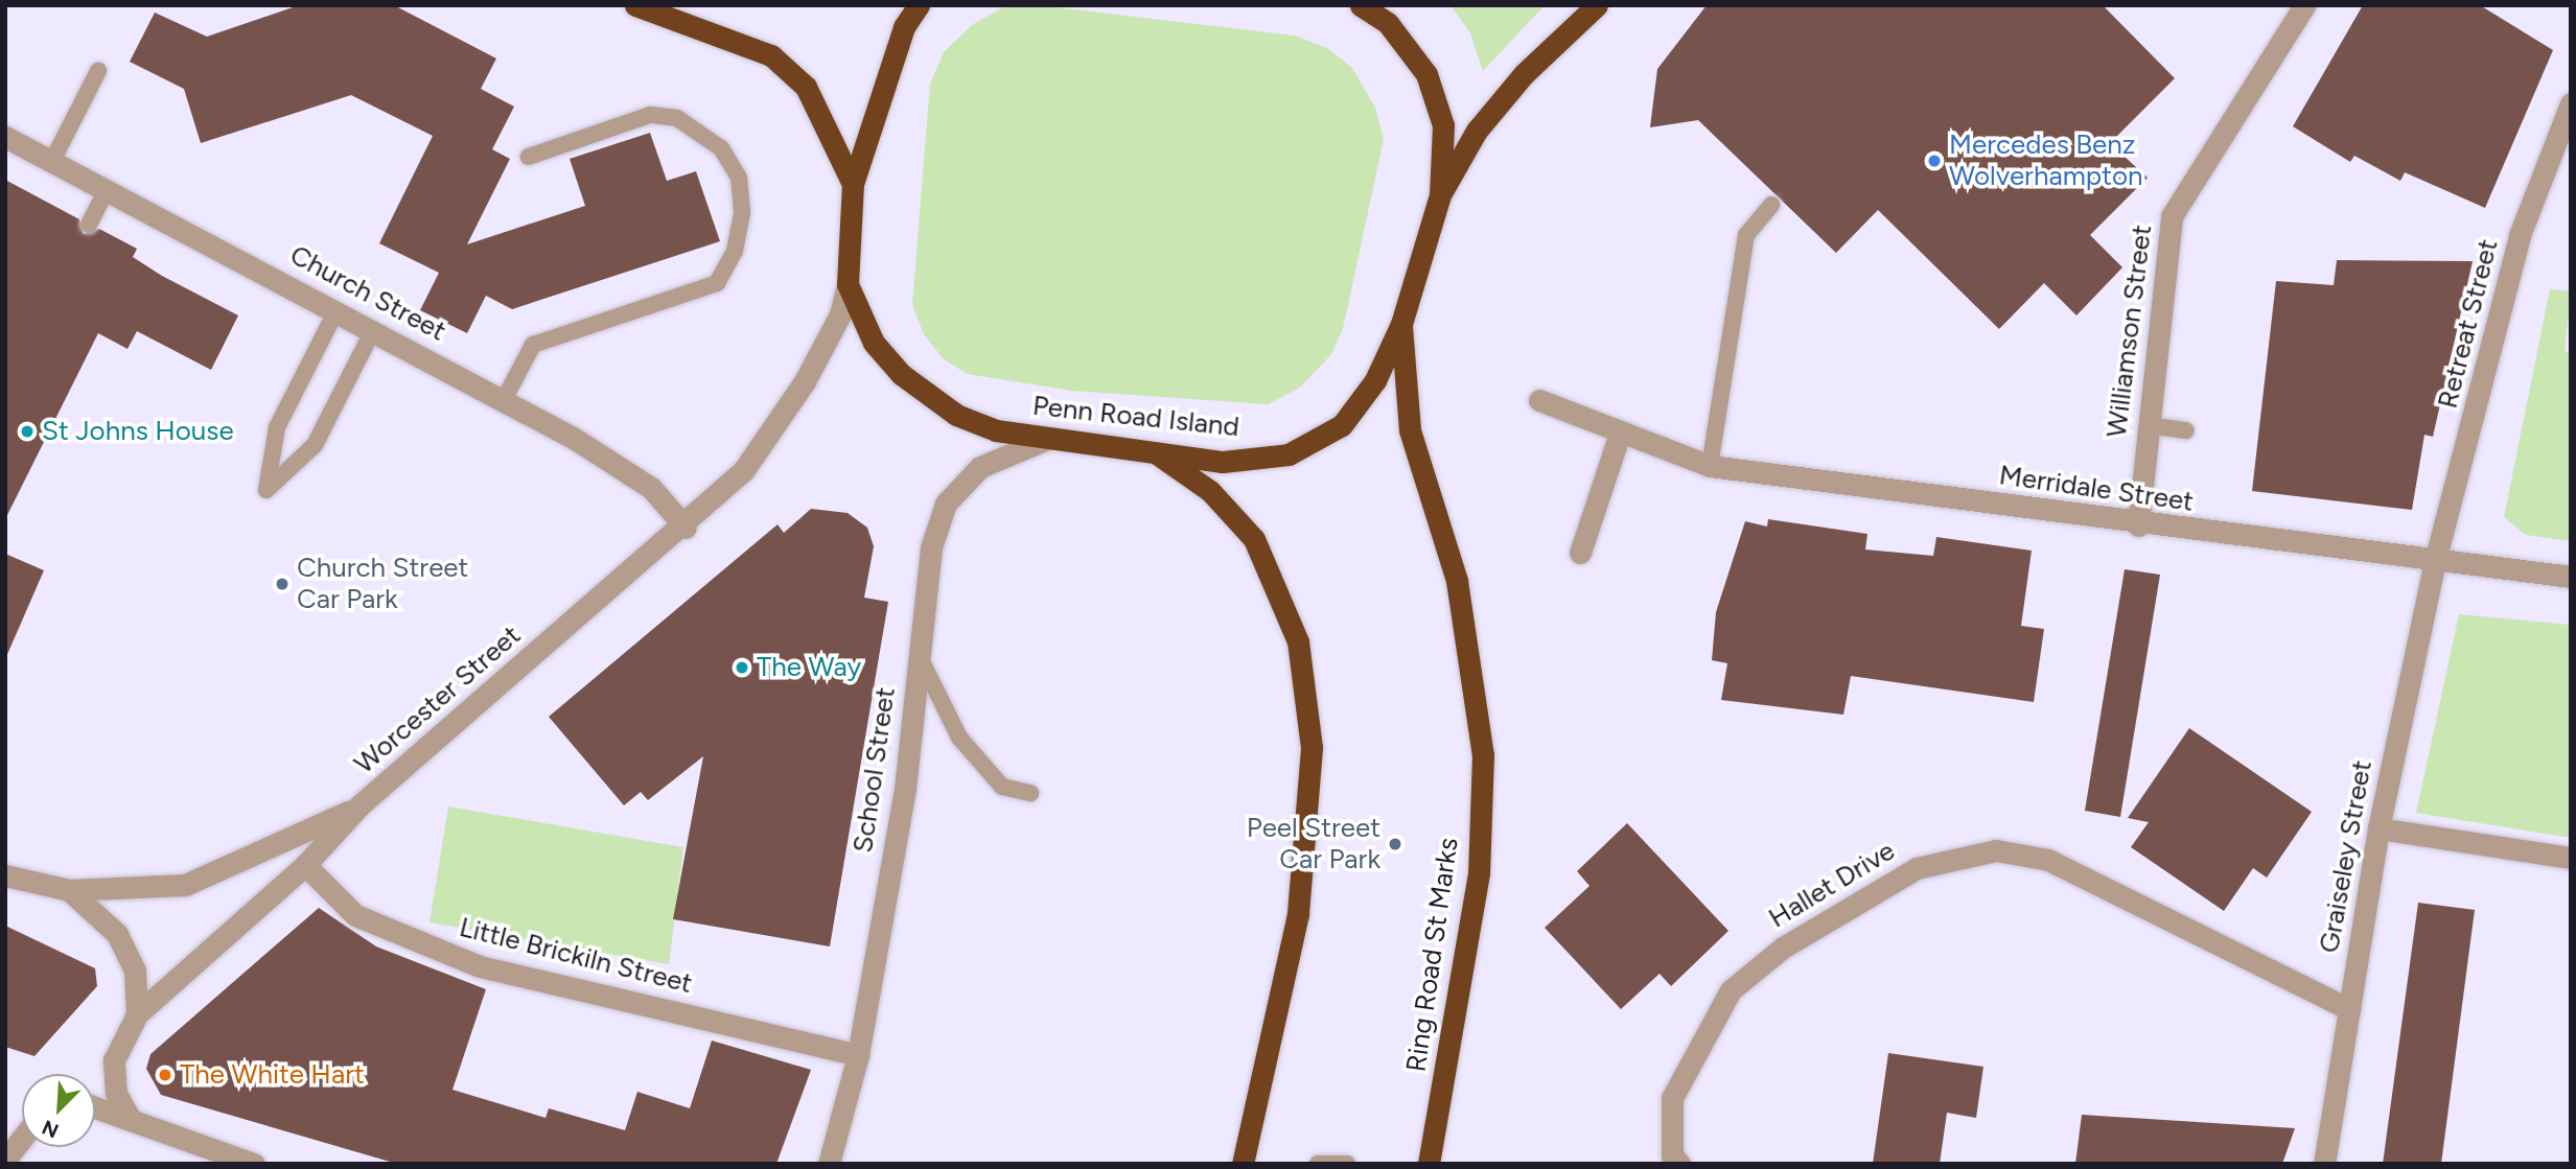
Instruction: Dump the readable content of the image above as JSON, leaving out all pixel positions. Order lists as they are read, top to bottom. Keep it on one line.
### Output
{"streets":{"highway":["Penn Road Island","Ring Road St Marks"],"street":["Church Street","Retreat Street","Williamson Street","Merridale Street","Worcester Street","School Street","Graiseley Street","Hallet Drive","Little Brickiln Street"]},"crossings":[["Church Street","Worcester Street"],["Retreat Street","Merridale Street"],["Retreat Street","Graiseley Street"],["Williamson Street","Merridale Street"],["Penn Road Island","Worcester Street"],["Penn Road Island","School Street"],["Penn Road Island","Ring Road St Marks"],["Merridale Street","Graiseley Street"],["Worcester Street","Little Brickiln Street"],["School Street","Little Brickiln Street"],["Graiseley Street","Hallet Drive"]],"places":["Mercedes Benz Wolverhampton","St Johns House","Church Street Car Park","The Way","Peel Street Car Park","The White Hart"],"north":"bottom left"}
